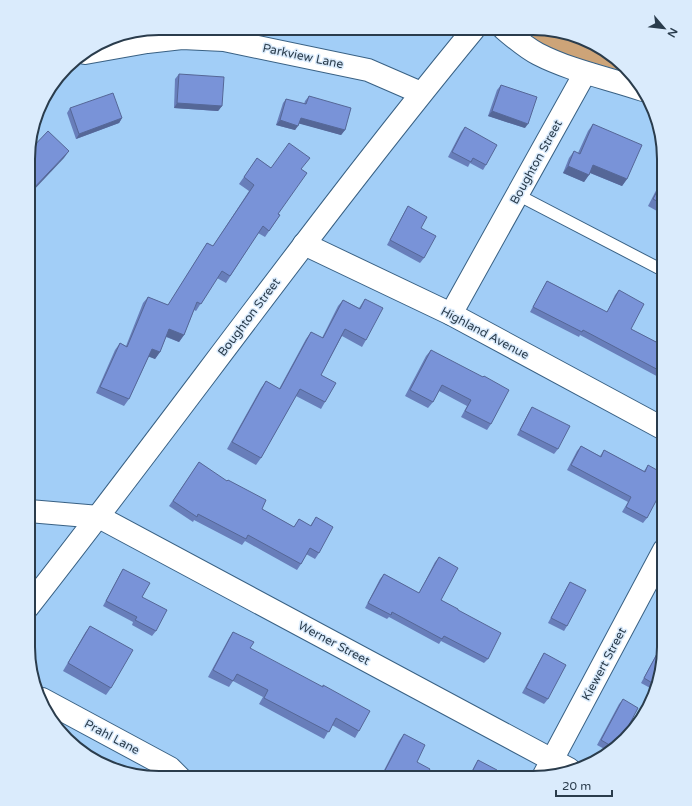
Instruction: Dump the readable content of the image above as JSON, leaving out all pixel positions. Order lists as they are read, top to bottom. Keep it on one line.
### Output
{"streets":{"street":["Parkview Lane","Boughton Street","Highland Avenue","Werner Street","Kiewert Street","Prahl Lane"]},"crossings":[["Parkview Lane","Boughton Street"],["Boughton Street","Highland Avenue"],["Boughton Street","Werner Street"],["Werner Street","Kiewert Street"]],"scale_bar":"20 m","north":"bottom right"}
